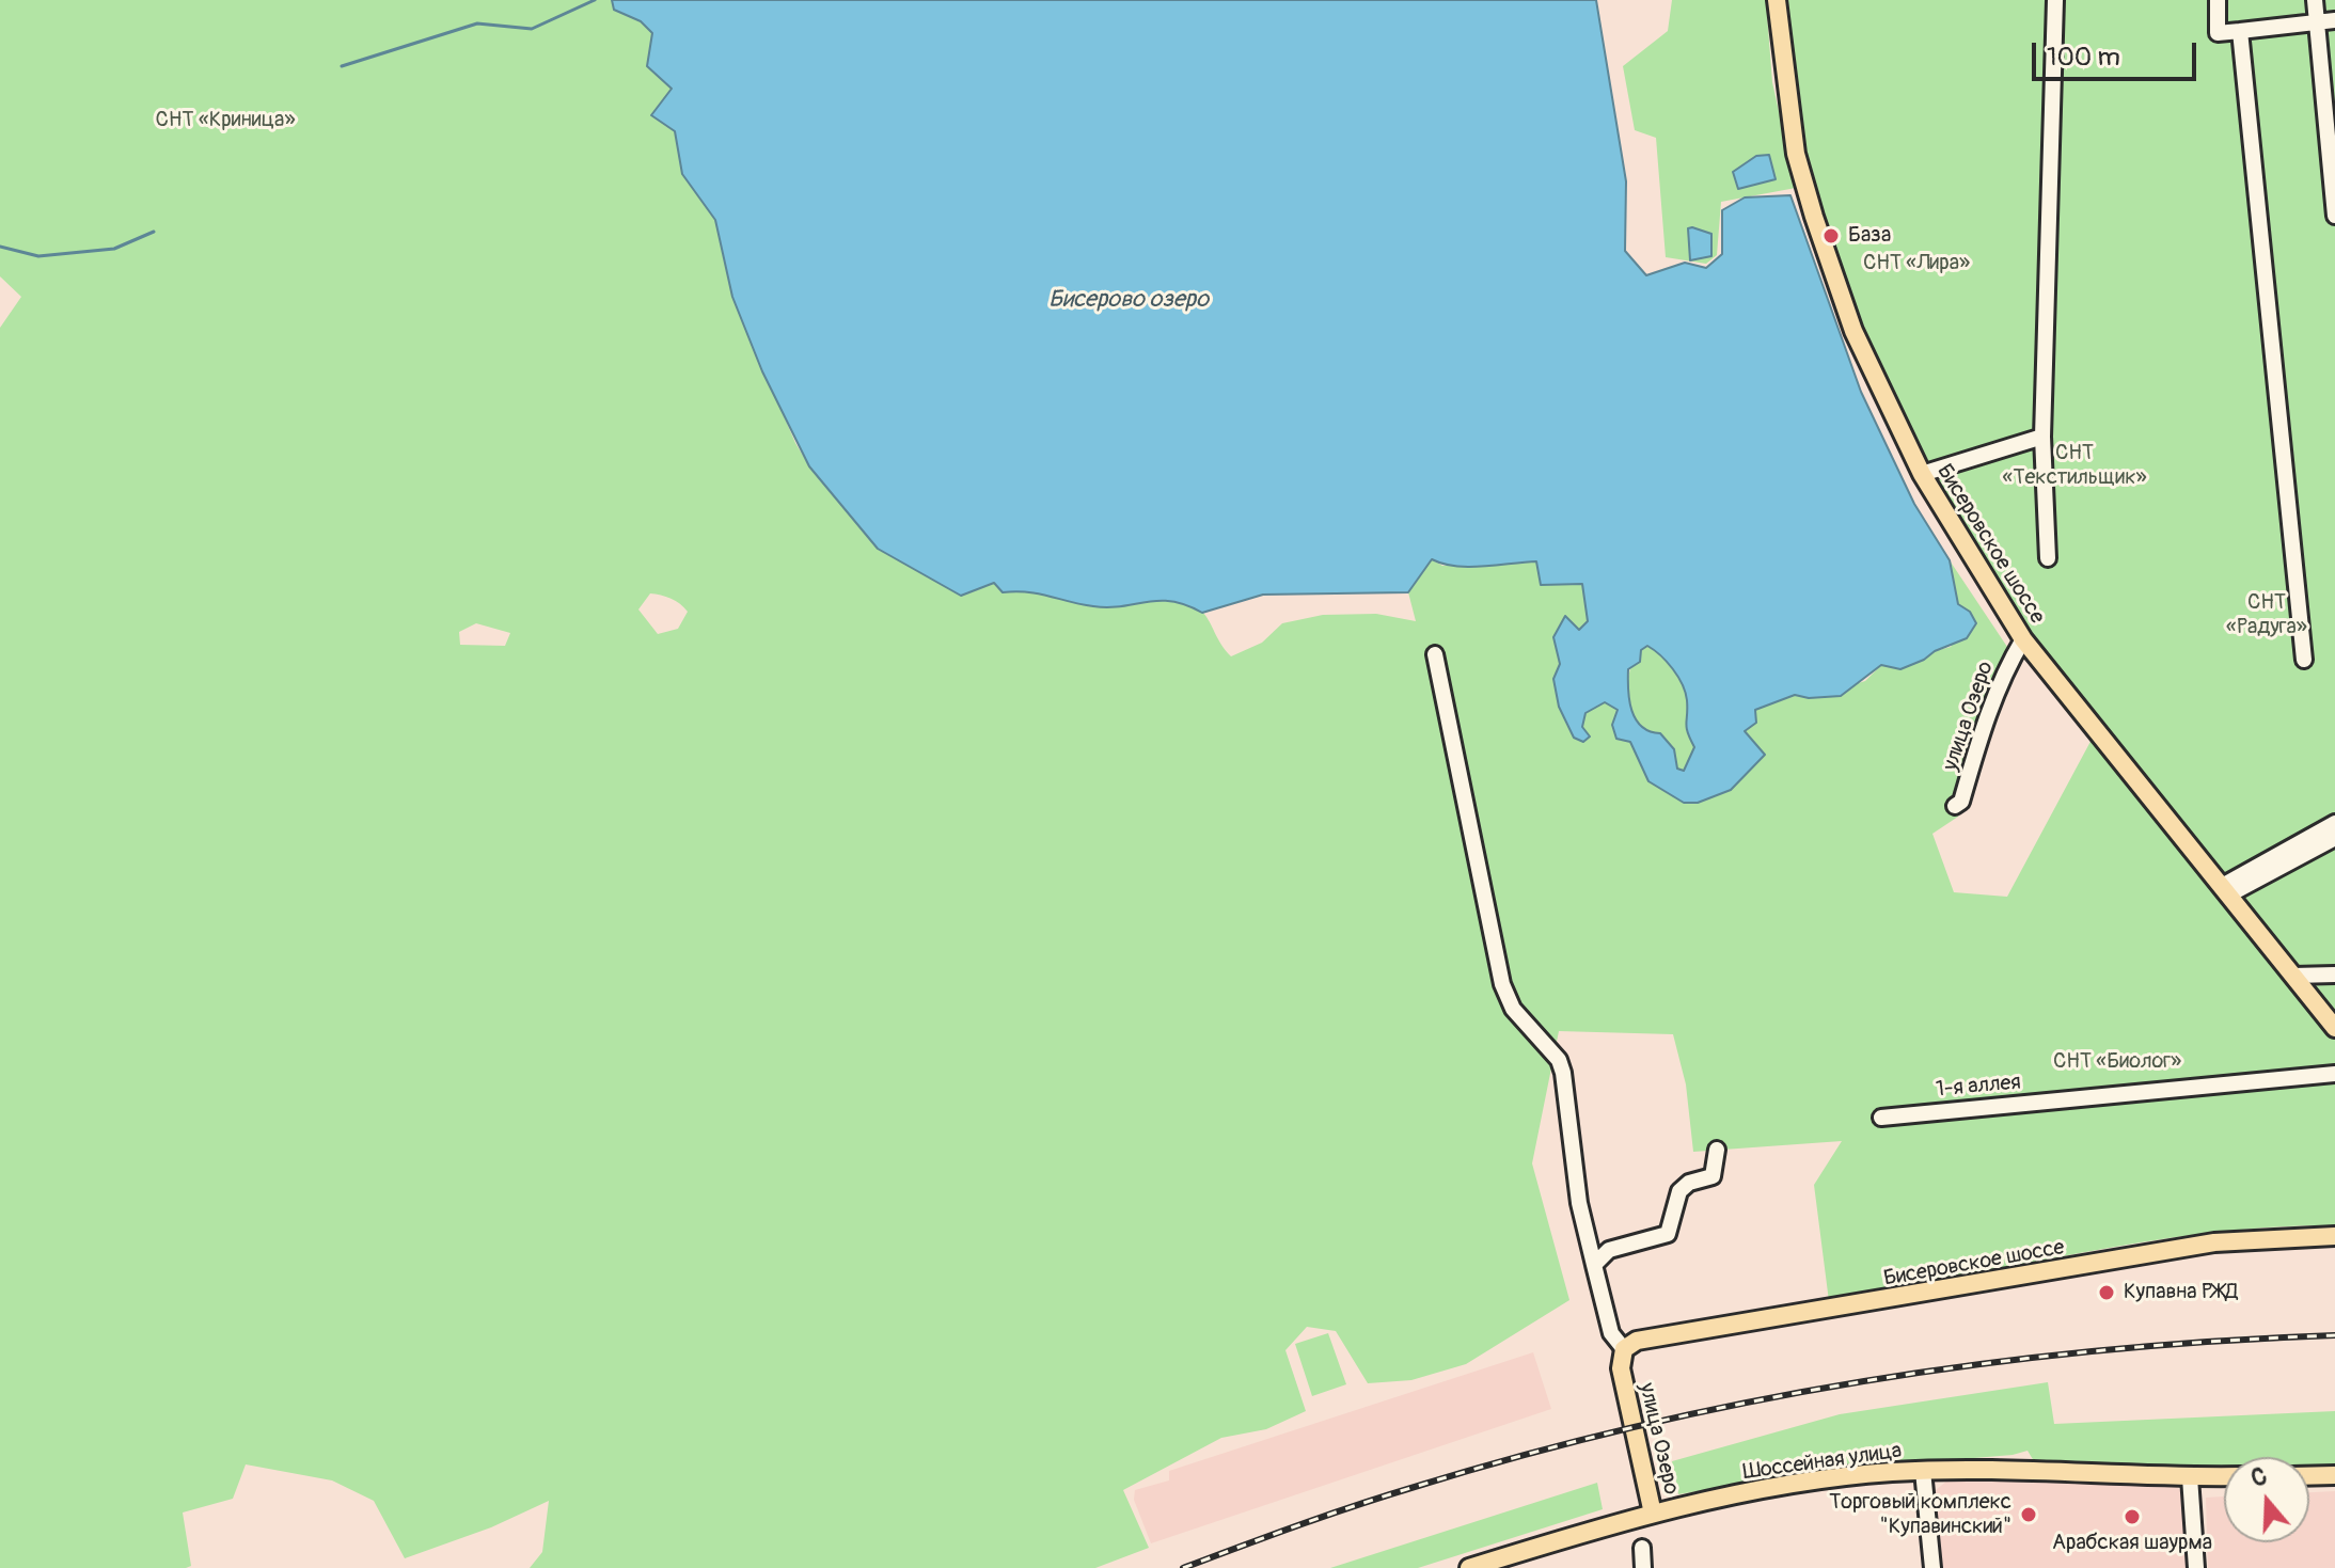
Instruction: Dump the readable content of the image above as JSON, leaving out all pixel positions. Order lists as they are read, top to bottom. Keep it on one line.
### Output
{"streets":{"main road":["Бисеровское шоссе","улица Озеро","Шоссейная улица"],"street":["1-я аллея"]},"crossings":[["Бисеровское шоссе","улица Озеро"],["улица Озеро","Шоссейная улица"]],"water":["Бисерово озеро"],"parks":["СНТ «Криница»","СНТ «Лира»","СНТ «Текстильщик»","СНТ «Радуга»","СНТ «Биолог»"],"places":["База","Купавна РЖД","Торговый комплекс \"Купавинский\"","Арабская шаурма"],"scale_bar":"100 m","north":"top"}
